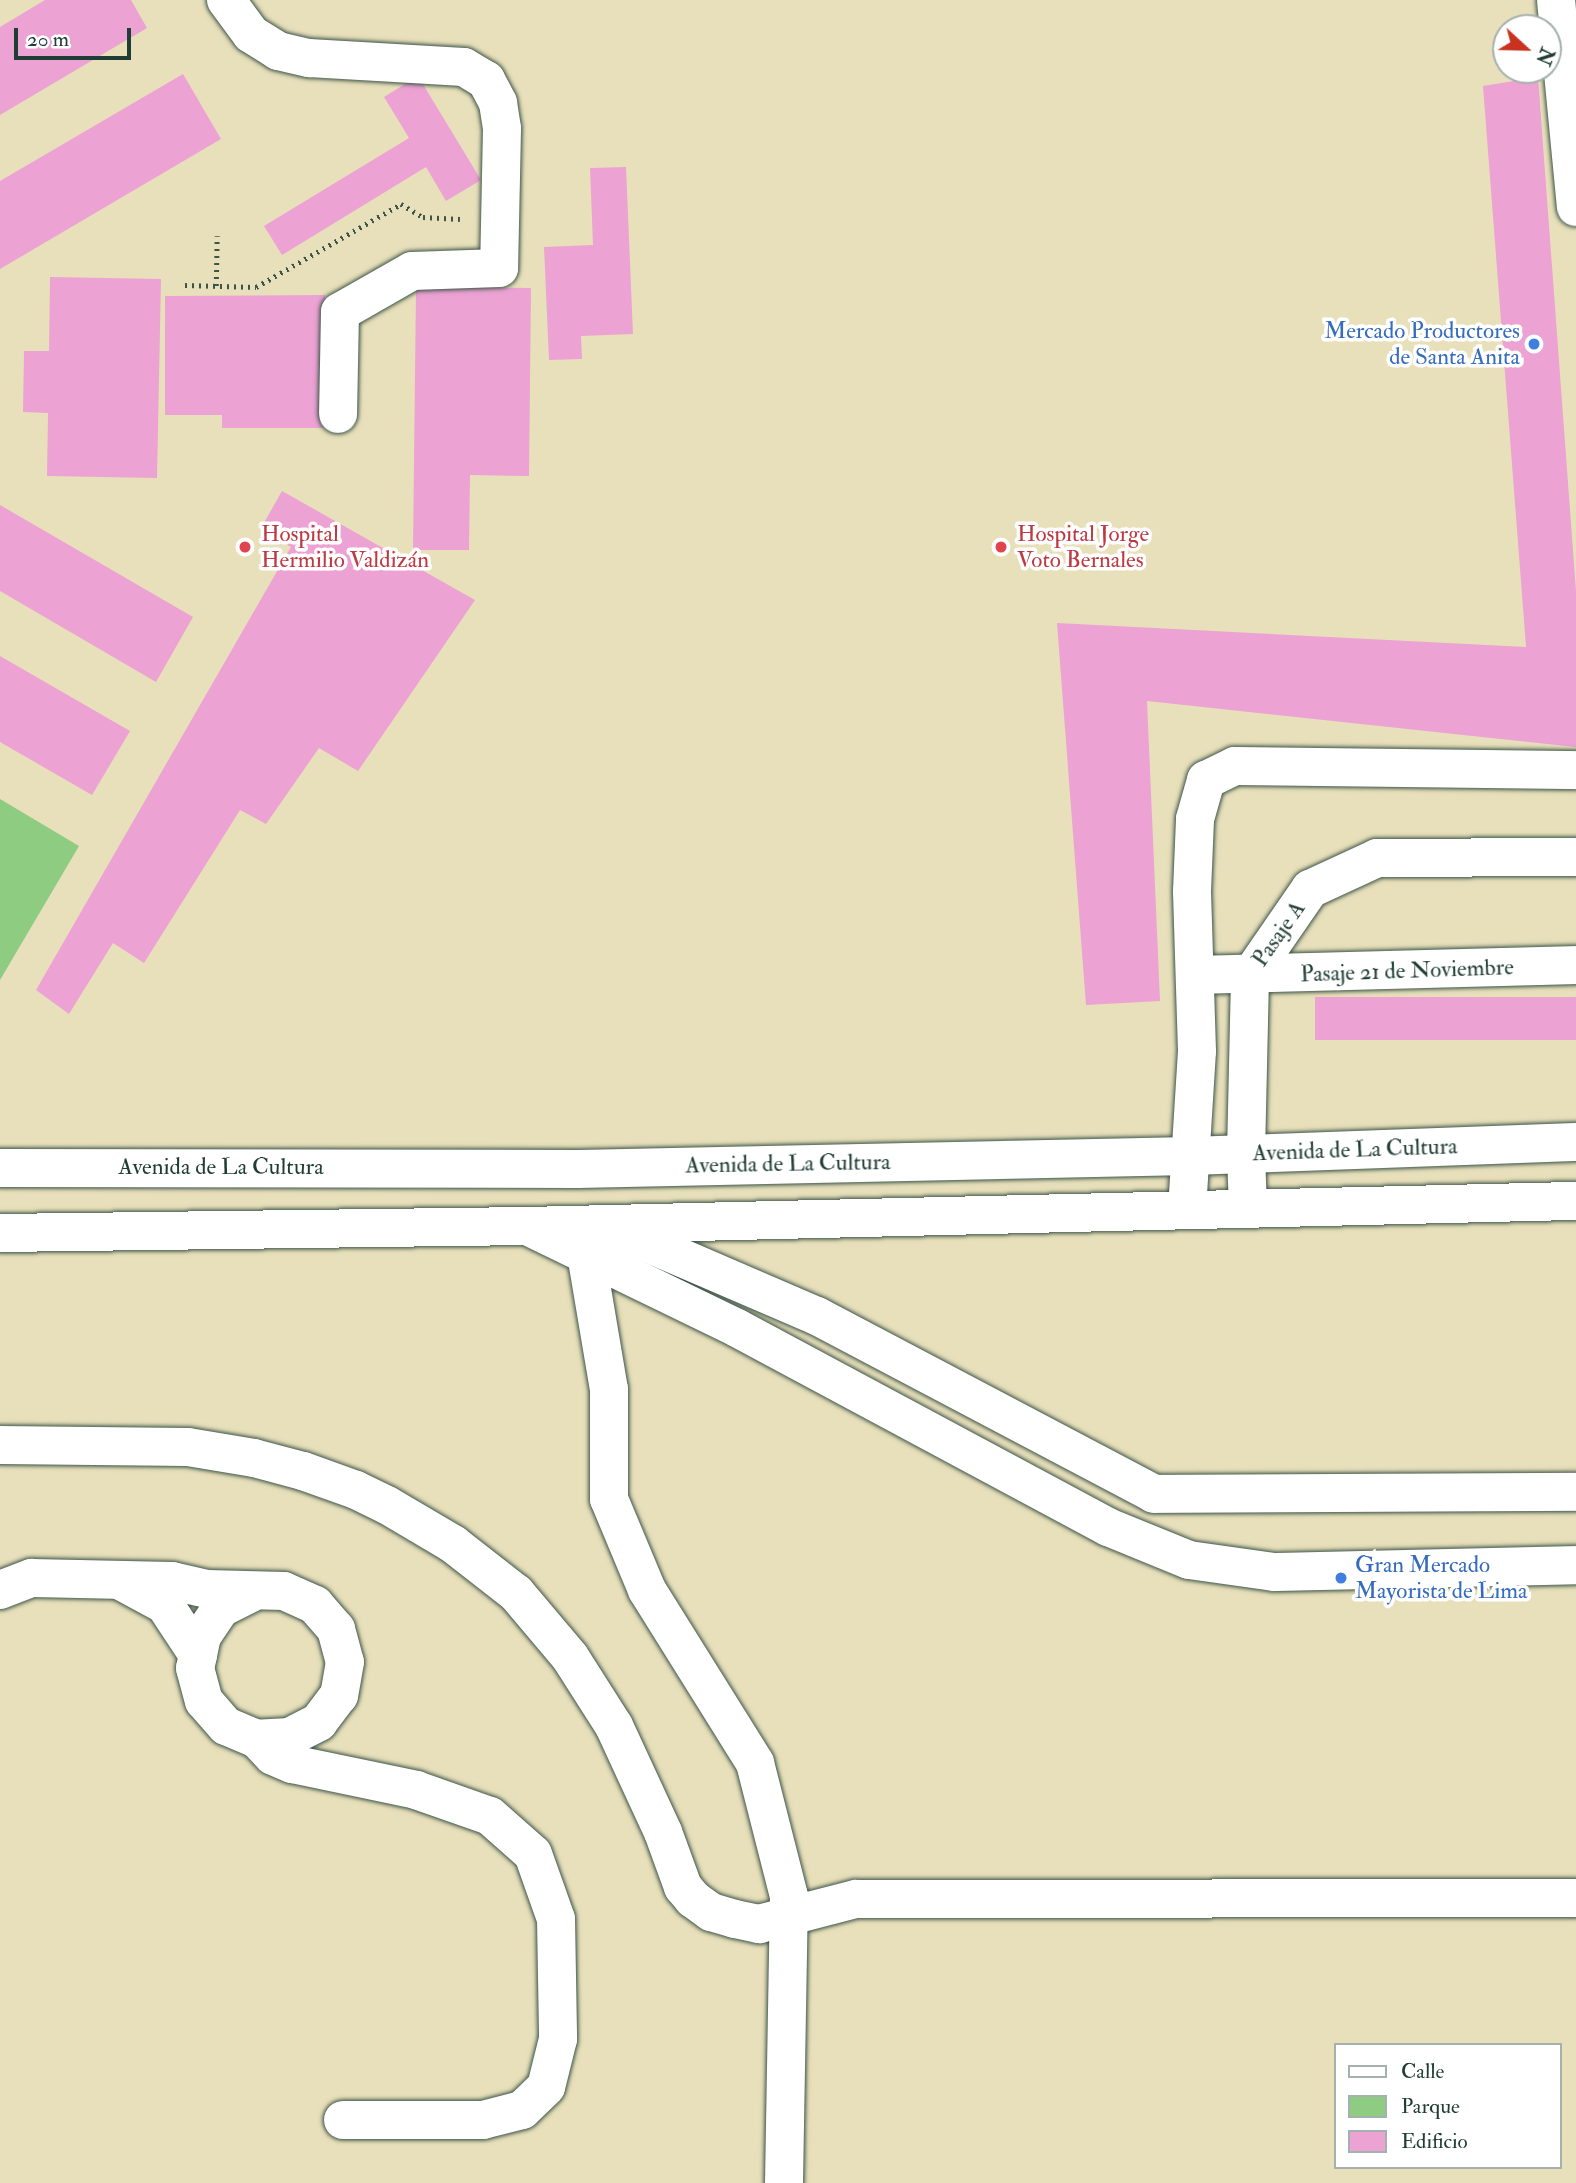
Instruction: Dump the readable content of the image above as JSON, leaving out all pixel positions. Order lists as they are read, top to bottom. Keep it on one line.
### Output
{"streets":{"main road":["Pasaje A","Pasaje 21 de Noviembre","Avenida de La Cultura"]},"crossings":[["Pasaje A","Pasaje 21 de Noviembre"],["Pasaje A","Avenida de La Cultura"]],"places":["Mercado Productores de Santa Anita","Hospital Hermilio Valdizán","Hospital Jorge Voto Bernales","Gran Mercado Mayorista de Lima"],"legend":["Calle","Parque","Edificio"],"scale_bar":"20 m","north":"right"}
